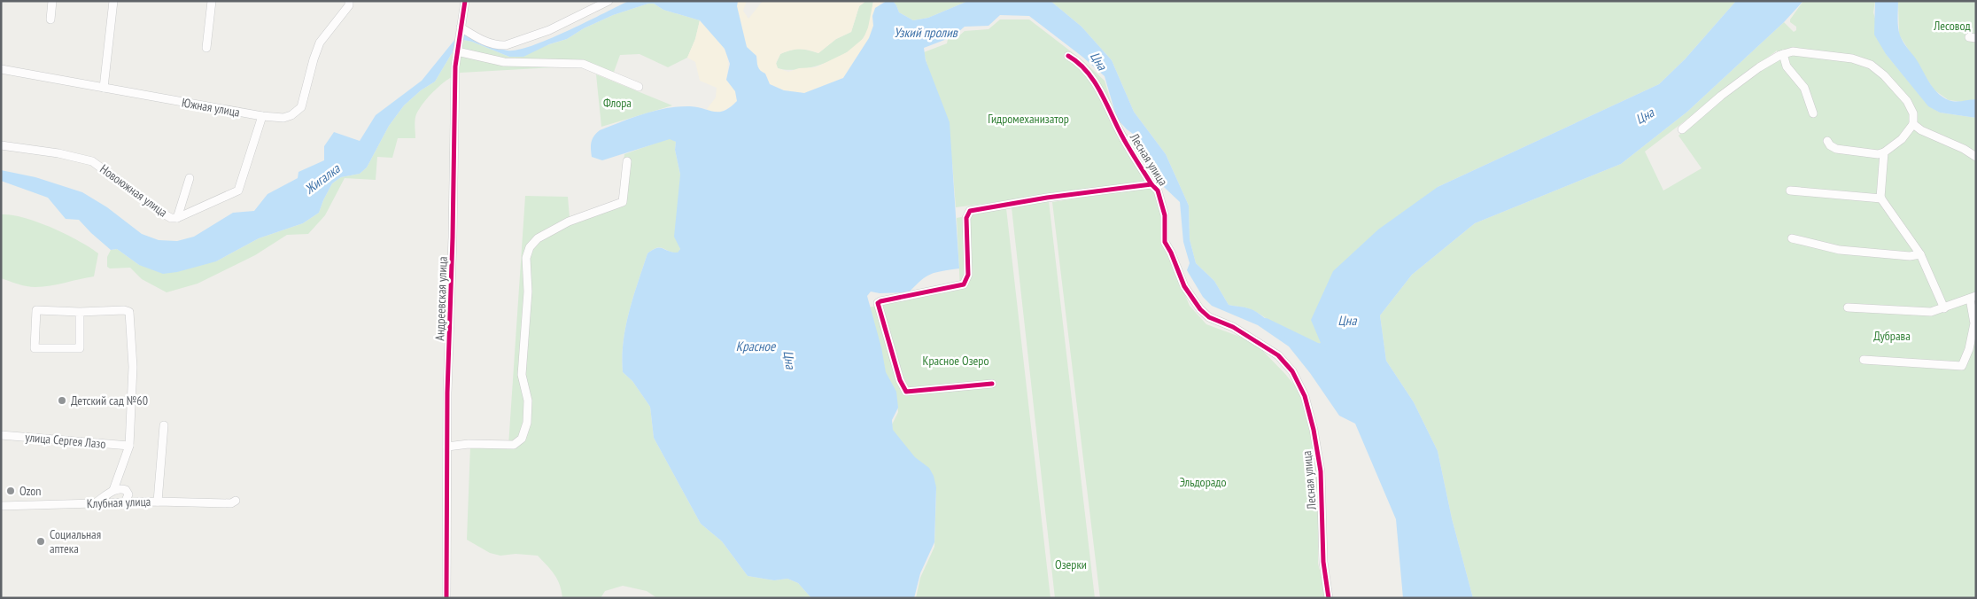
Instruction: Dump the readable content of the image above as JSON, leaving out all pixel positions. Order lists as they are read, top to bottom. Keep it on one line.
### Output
{"streets":{"street":["Южная улица","Лесная улица","Новоюжная улица","Андреевская улица","улица Сергея Лазо","Клубная улица"]},"crossings":[["Южная улица","Новоюжная улица"]],"water":["Узкий пролив","Цна","Жигалка","Красное"],"parks":["Лесовод","Флора","Гидромеханизатор","Дубрава","Красное Озеро","Эльдорадо","Озерки"],"places":["Детский сад №60","Ozon","Социальная аптека"]}
